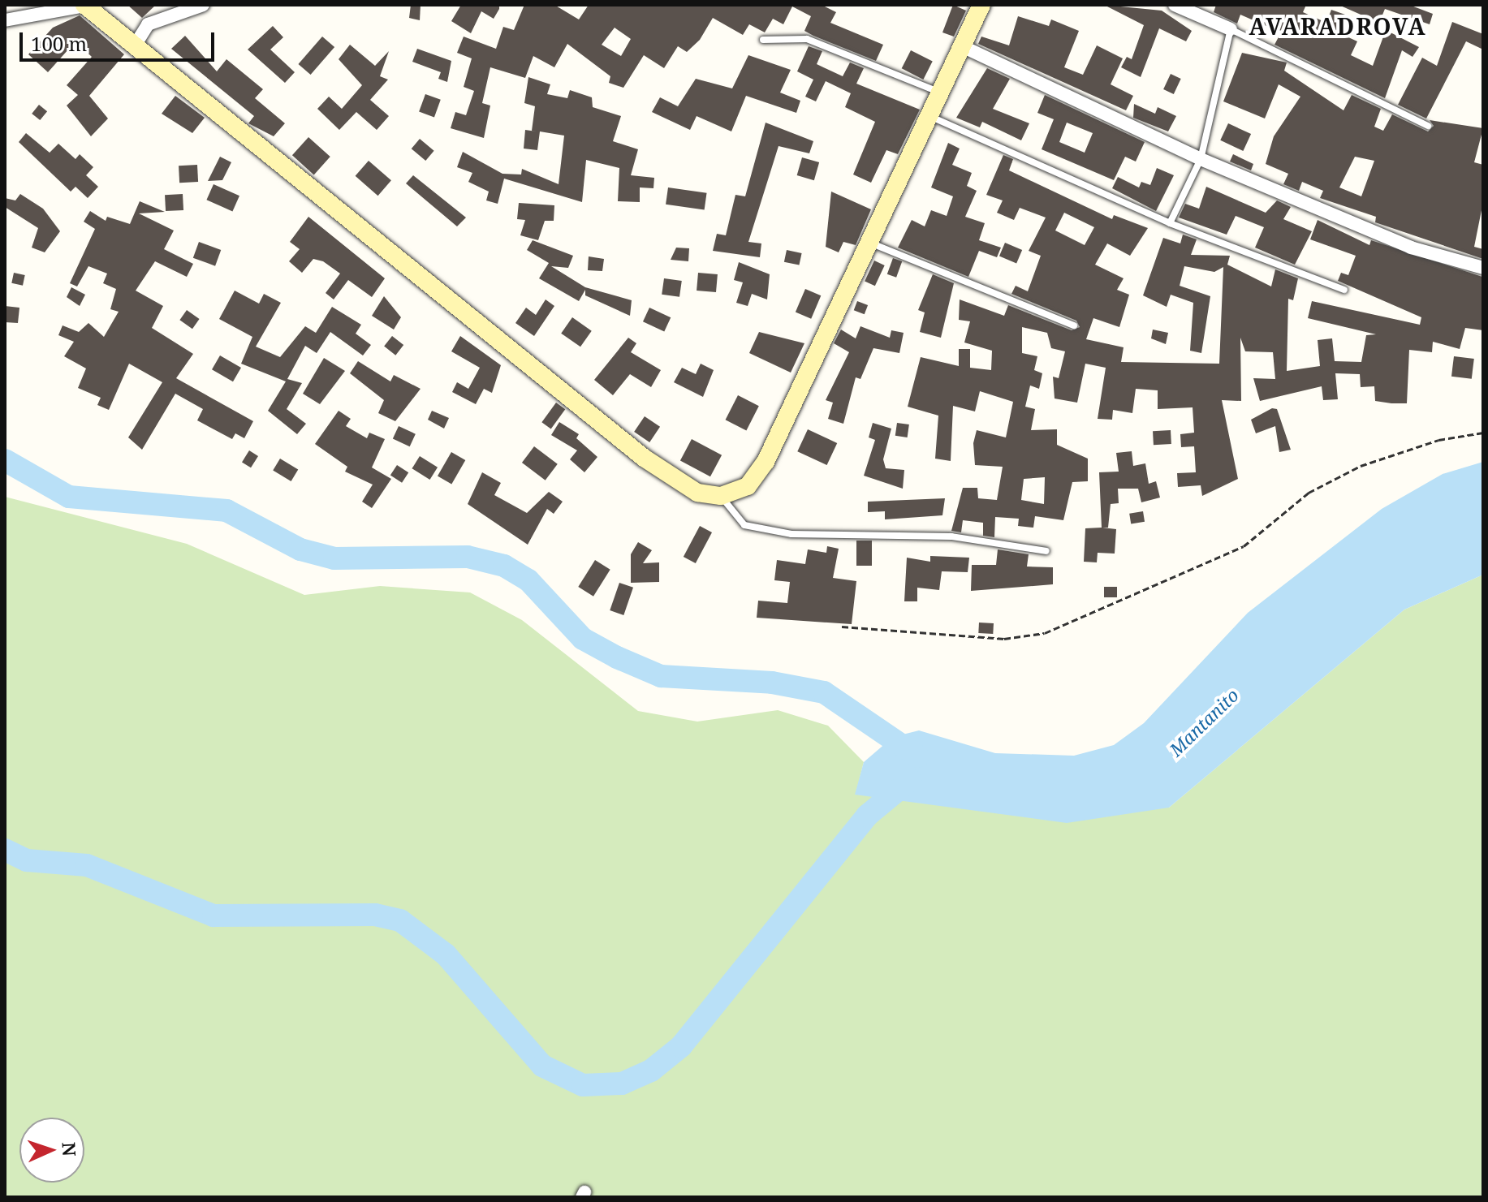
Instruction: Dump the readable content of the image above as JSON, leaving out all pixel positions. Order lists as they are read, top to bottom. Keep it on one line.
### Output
{"districts":["AVARADROVA"],"water":["Mantanito"],"scale_bar":"100 m","north":"right"}
